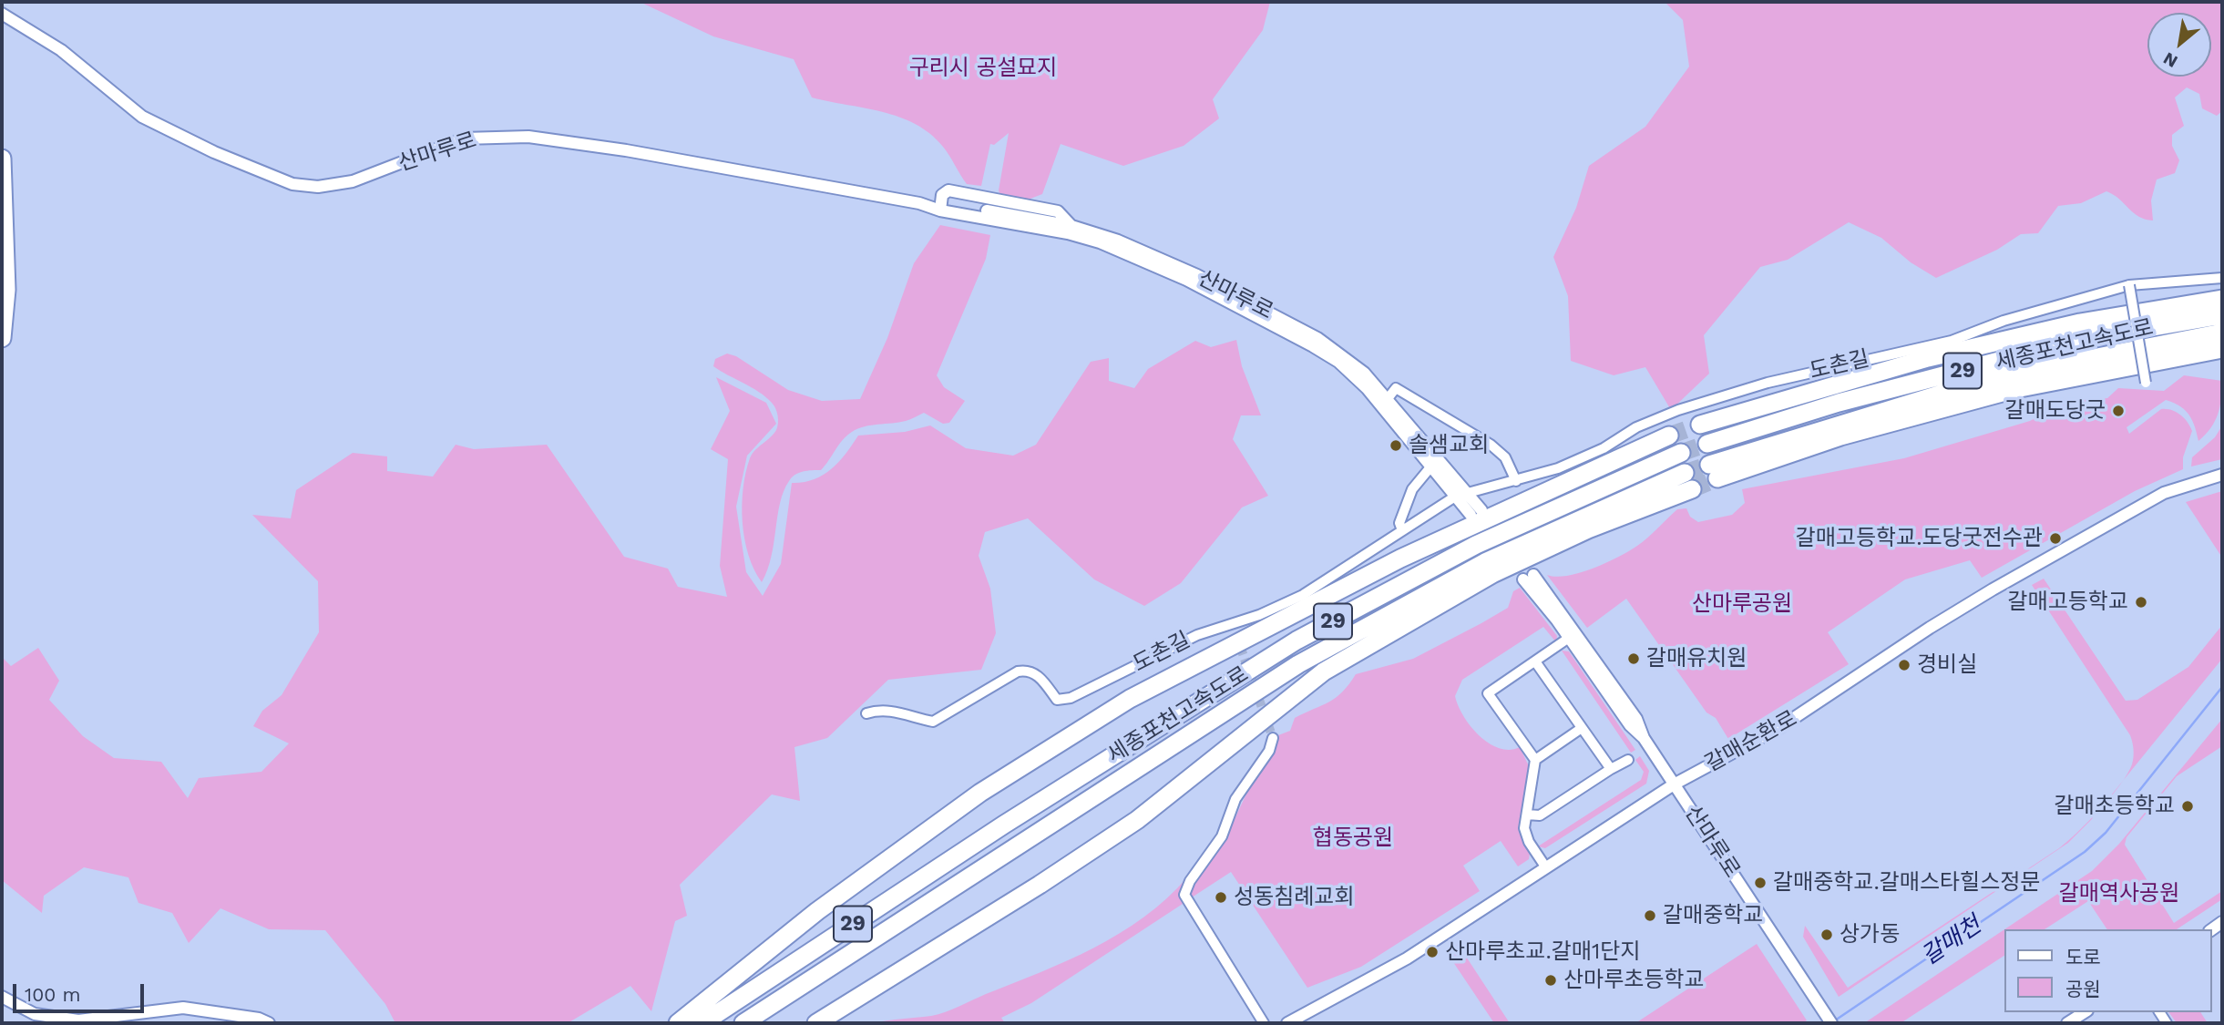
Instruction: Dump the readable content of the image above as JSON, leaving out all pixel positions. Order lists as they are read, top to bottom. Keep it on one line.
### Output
{"streets":{"highway":["세종포천고속도로","29"],"street":["산마루로","도촌길","갈매순환로"]},"crossings":[["산마루로","도촌길"],["산마루로","갈매순환로"]],"water":["갈매천"],"parks":["구리시 공설묘지","산마루공원","협동공원","갈매역사공원"],"places":["갈매도당굿","솔샘교회","갈매고등학교.도당굿전수관","갈매고등학교","갈매유치원","경비실","갈매초등학교","갈매중학교.갈매스타힐스정문","성동침례교회","갈매중학교","상가동","산마루초교.갈매1단지","산마루초등학교"],"legend":["도로","공원"],"scale_bar":"100 m","north":"bottom left"}
